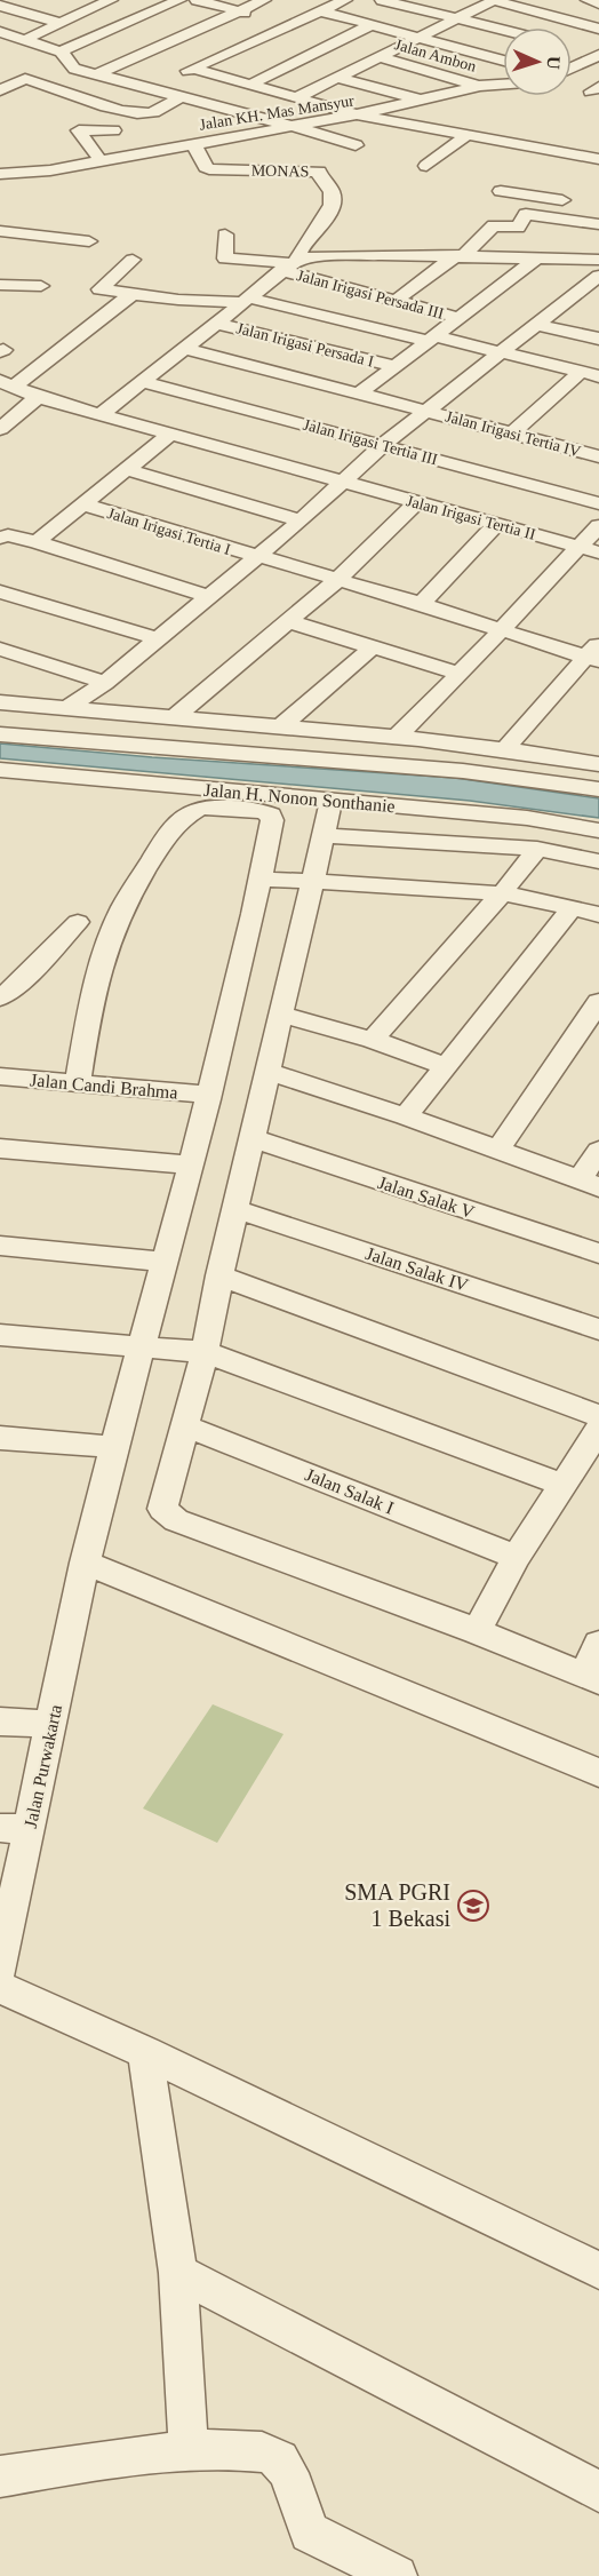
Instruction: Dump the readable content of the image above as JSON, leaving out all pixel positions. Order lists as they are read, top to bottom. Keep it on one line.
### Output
{"streets":{"street":["Jalan Ambon","Jalan KH. Mas Mansyur","MONAS","Jalan Irigasi Persada III","Jalan Irigasi Persada I","Jalan Irigasi Tertia IV","Jalan Irigasi Tertia III","Jalan Irigasi Tertia II","Jalan Irigasi Tertia I","Jalan H. Nonon Sonthanie","Jalan Candi Brahma","Jalan Salak V","Jalan Salak IV","Jalan Salak I","Jalan Purwakarta"]},"crossings":[["Jalan KH. Mas Mansyur","MONAS"],["MONAS","Jalan Irigasi Persada III"],["Jalan Candi Brahma","Jalan Purwakarta"]],"places":{"school or university":["SMA PGRI 1 Bekasi"]},"north":"right"}
